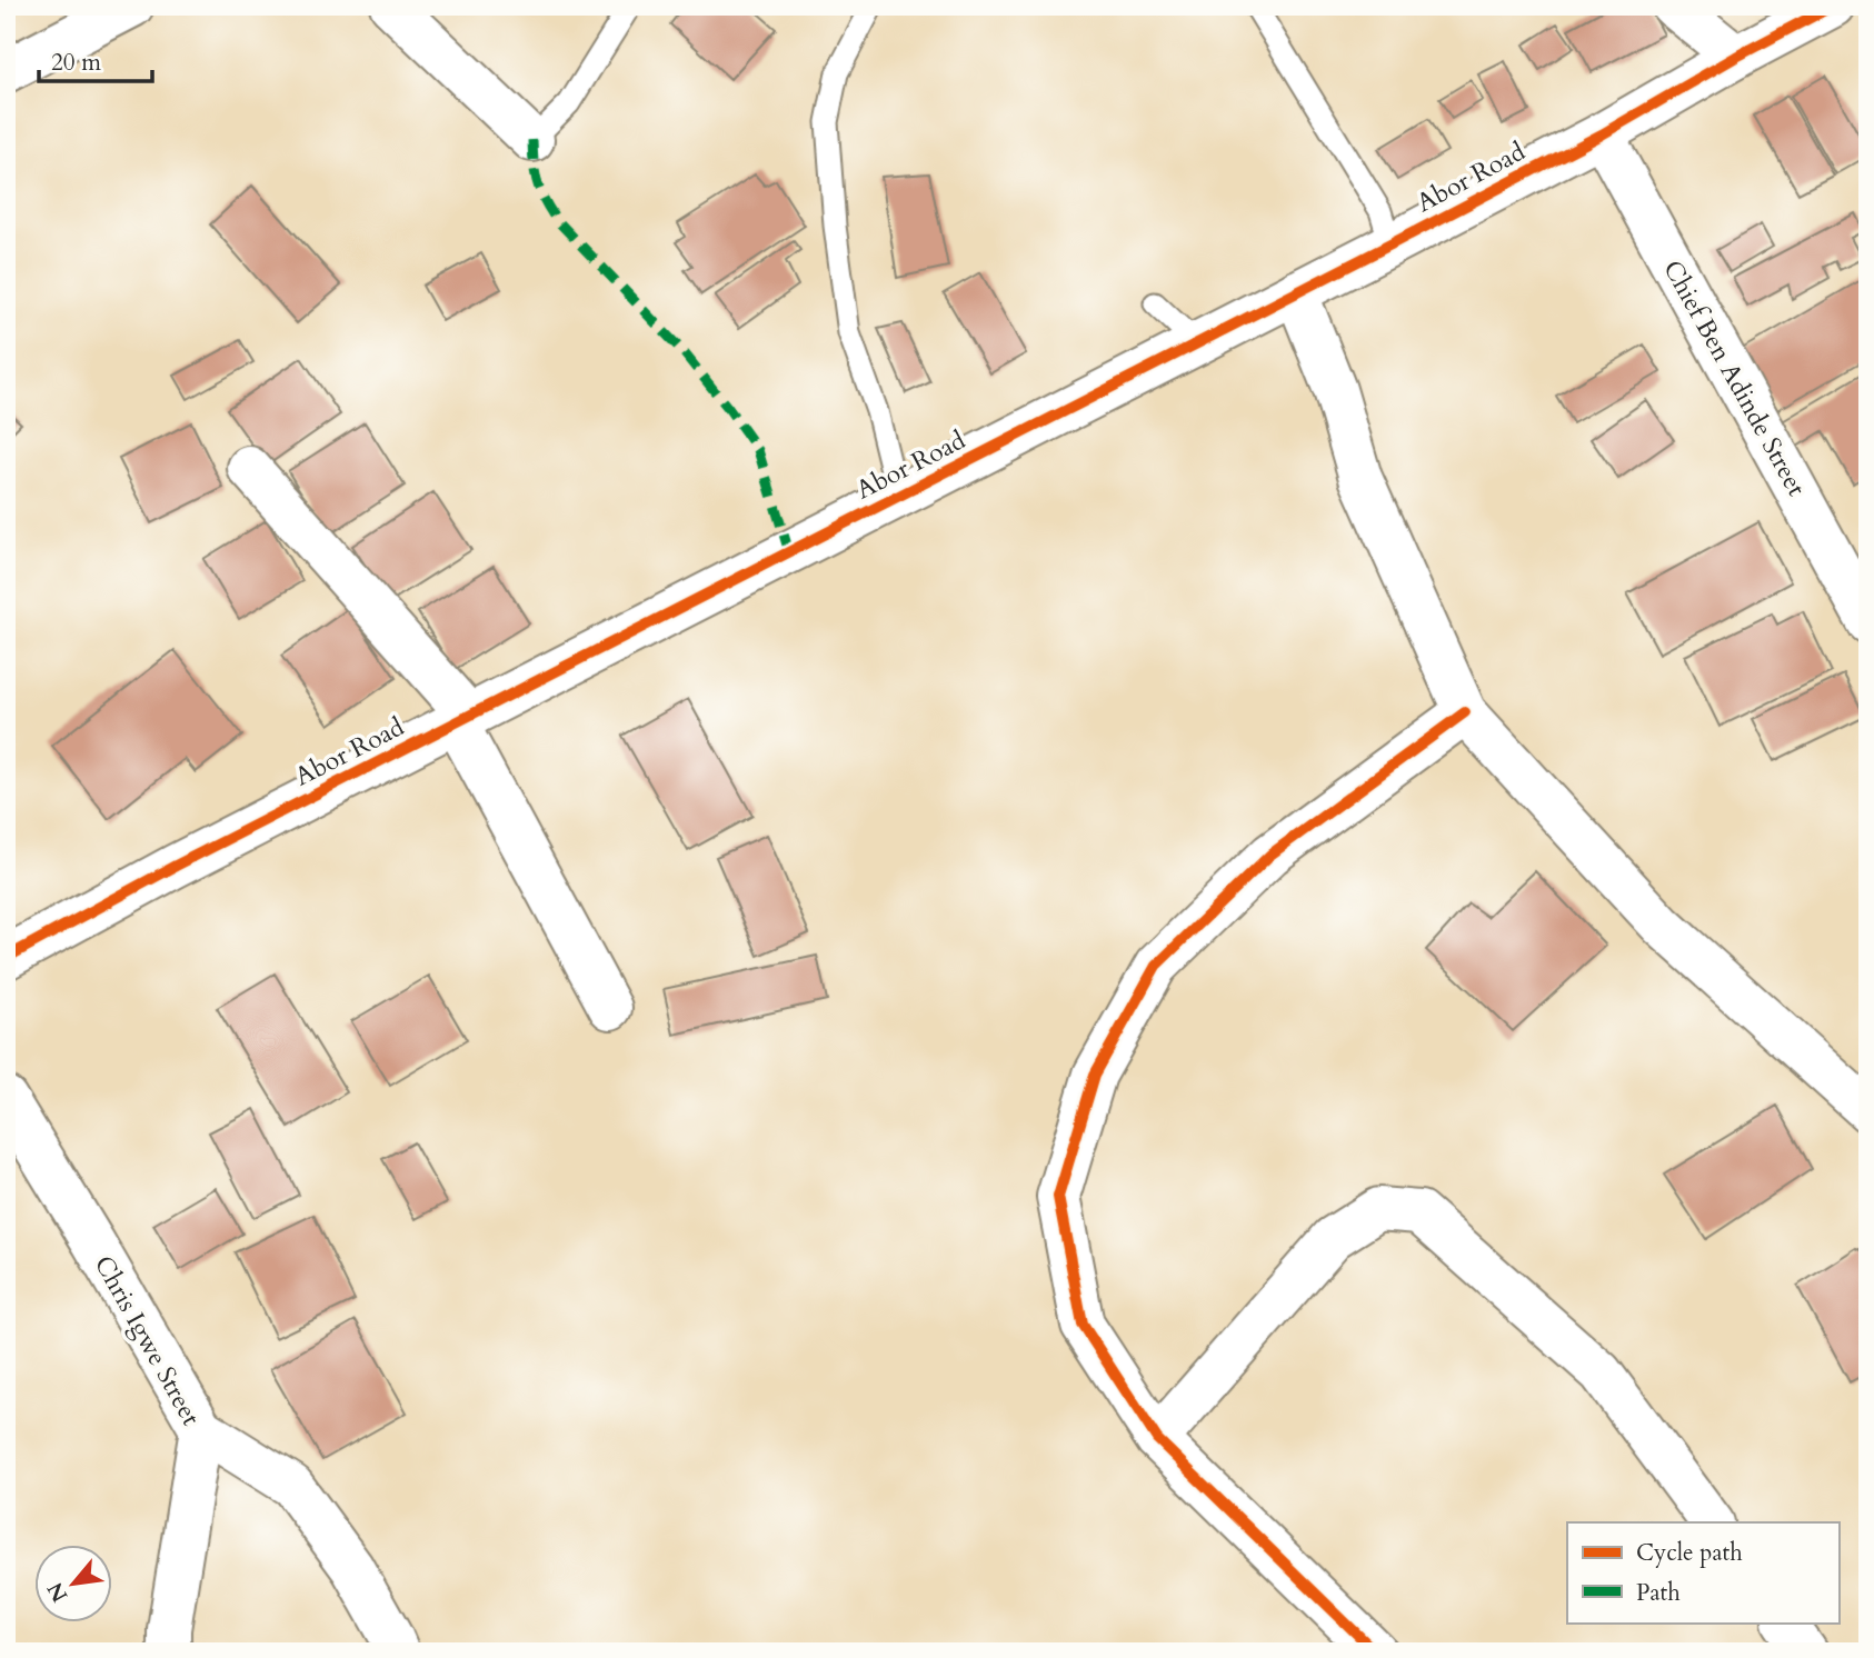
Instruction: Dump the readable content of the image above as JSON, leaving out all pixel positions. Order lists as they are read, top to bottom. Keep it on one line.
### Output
{"streets":{"street":["Abor Road","Chief Ben Adinde Street","Chris Igwe Street"]},"crossings":[["Abor Road","Chief Ben Adinde Street"]],"legend":["Cycle path","Path"],"scale_bar":"20 m","north":"bottom left"}
